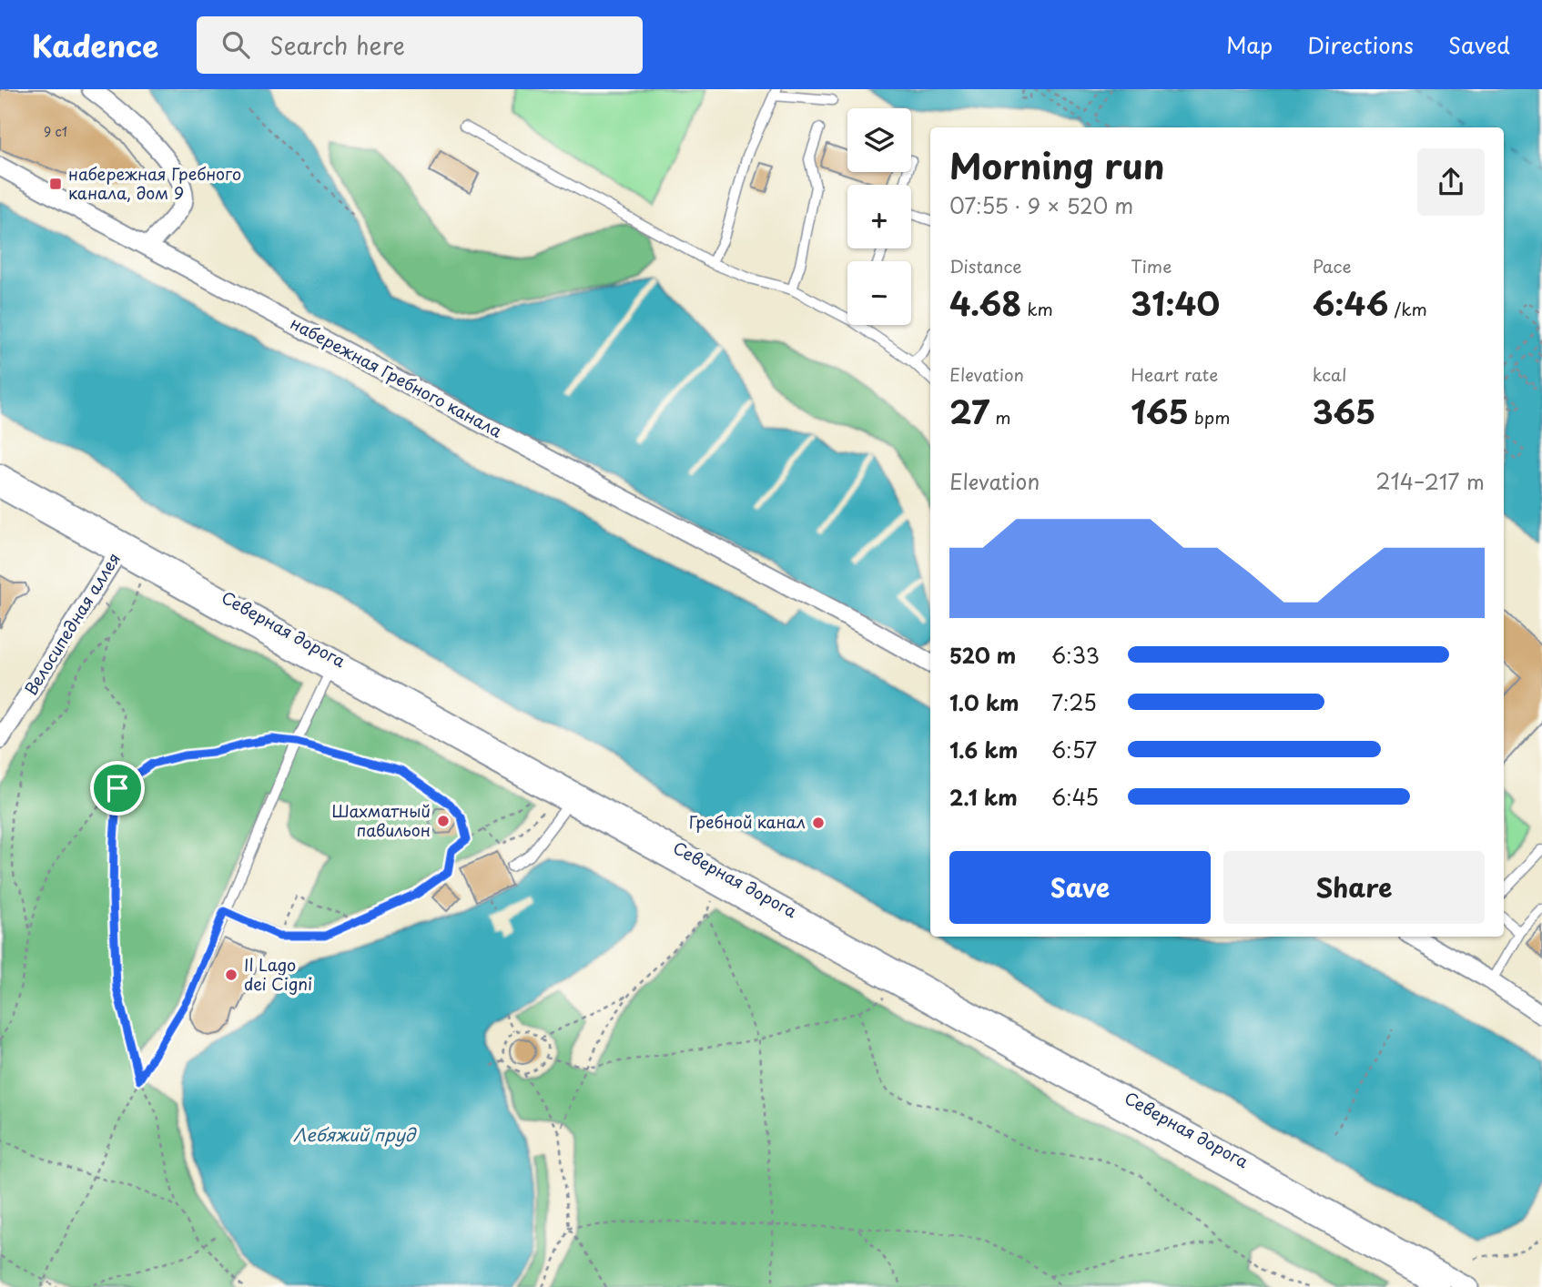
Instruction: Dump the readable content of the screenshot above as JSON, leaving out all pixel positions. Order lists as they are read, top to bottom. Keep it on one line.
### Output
{"streets":{"street":["набережная Гребного канала","Велосипедная аллея","Северная дорога"]},"crossings":[["Велосипедная аллея","Северная дорога"]],"water":["Лебяжий пруд"],"places":{"transit":["набережная Гребного канала, дом 9"],"other":["Шахматный павильон","Гребной канал","Il Lago dei Cigni"]},"house_numbers":["9 с1"],"page":{"header":"Kadence","search":"Search here","nav":["Map","Directions","Saved"],"map_buttons":["+","−"],"heading":["Morning run","07:55 · 9 × 520 m"],"stats":[["Distance","4.68 km"],["Time","31:40"],["Pace","6:46 /km"],["Elevation","27 m"],["Heart rate","165 bpm"],["kcal","365"]],"chart":["Elevation","214–217 m"],"list":[{"name":"520 m","note":"6:33"},{"name":"1.0 km","note":"7:25"},{"name":"1.6 km","note":"6:57"},{"name":"2.1 km","note":"6:45"}],"buttons":["Save","Share"]}}
